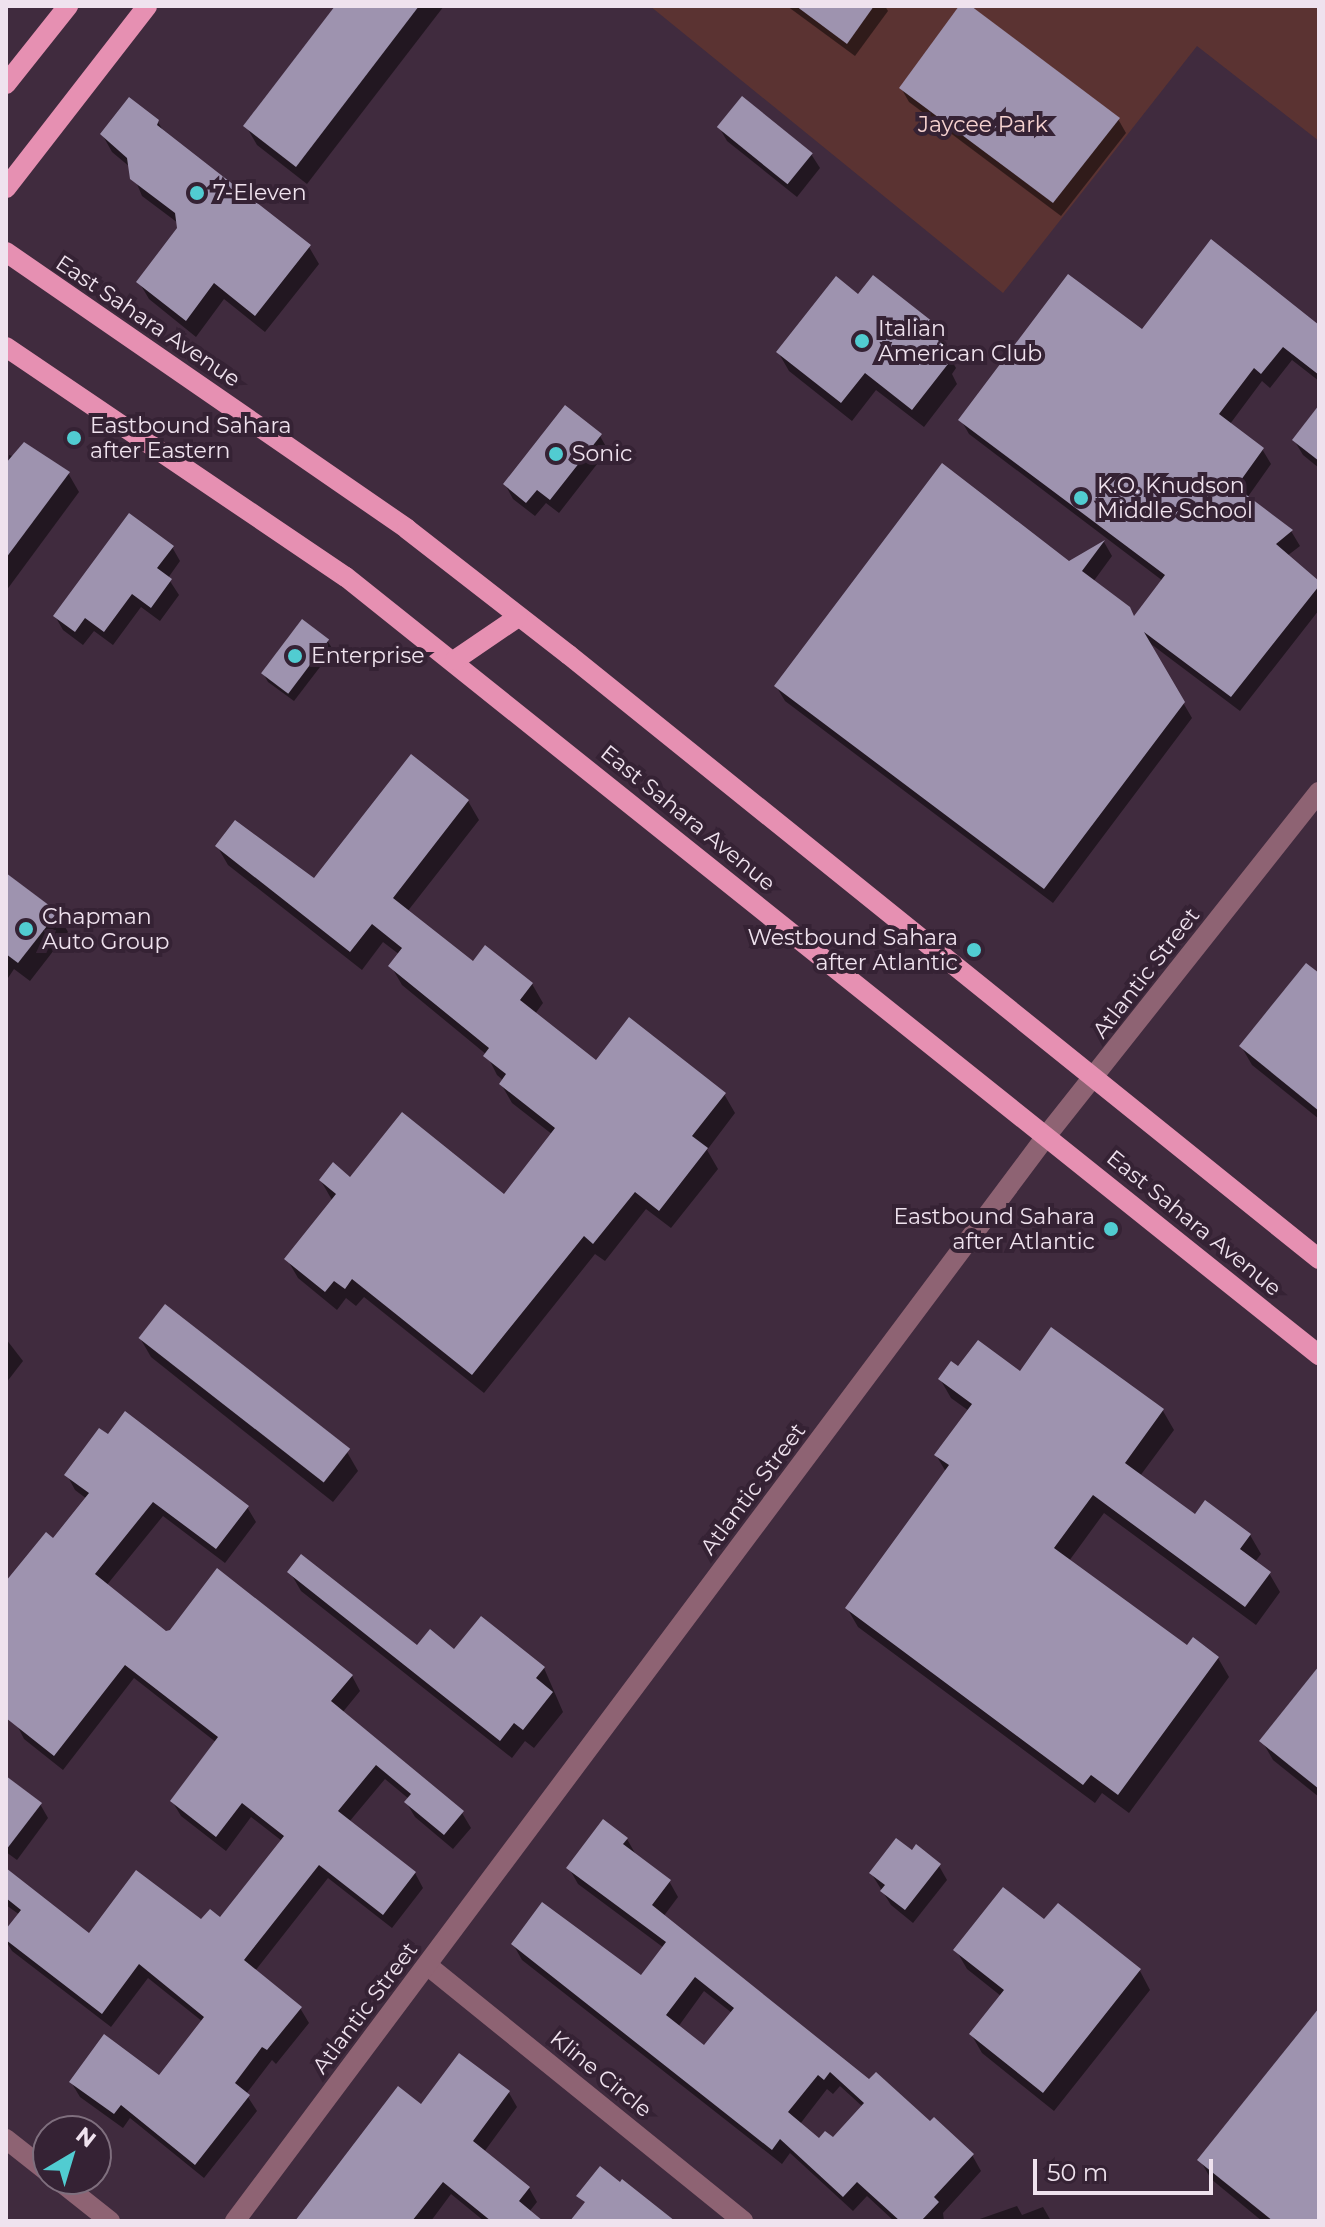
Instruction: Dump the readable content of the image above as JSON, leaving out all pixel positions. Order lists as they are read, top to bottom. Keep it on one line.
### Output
{"streets":{"main road":["East Sahara Avenue"],"street":["Atlantic Street","Kline Circle"]},"crossings":[["East Sahara Avenue","Atlantic Street"],["Atlantic Street","Kline Circle"]],"parks":["Jaycee Park"],"places":["7-Eleven","Italian American Club","Eastbound Sahara after Eastern","Sonic","K.O. Knudson Middle School","Enterprise","Chapman Auto Group","Westbound Sahara after Atlantic","Eastbound Sahara after Atlantic"],"scale_bar":"50 m","north":"top right"}
